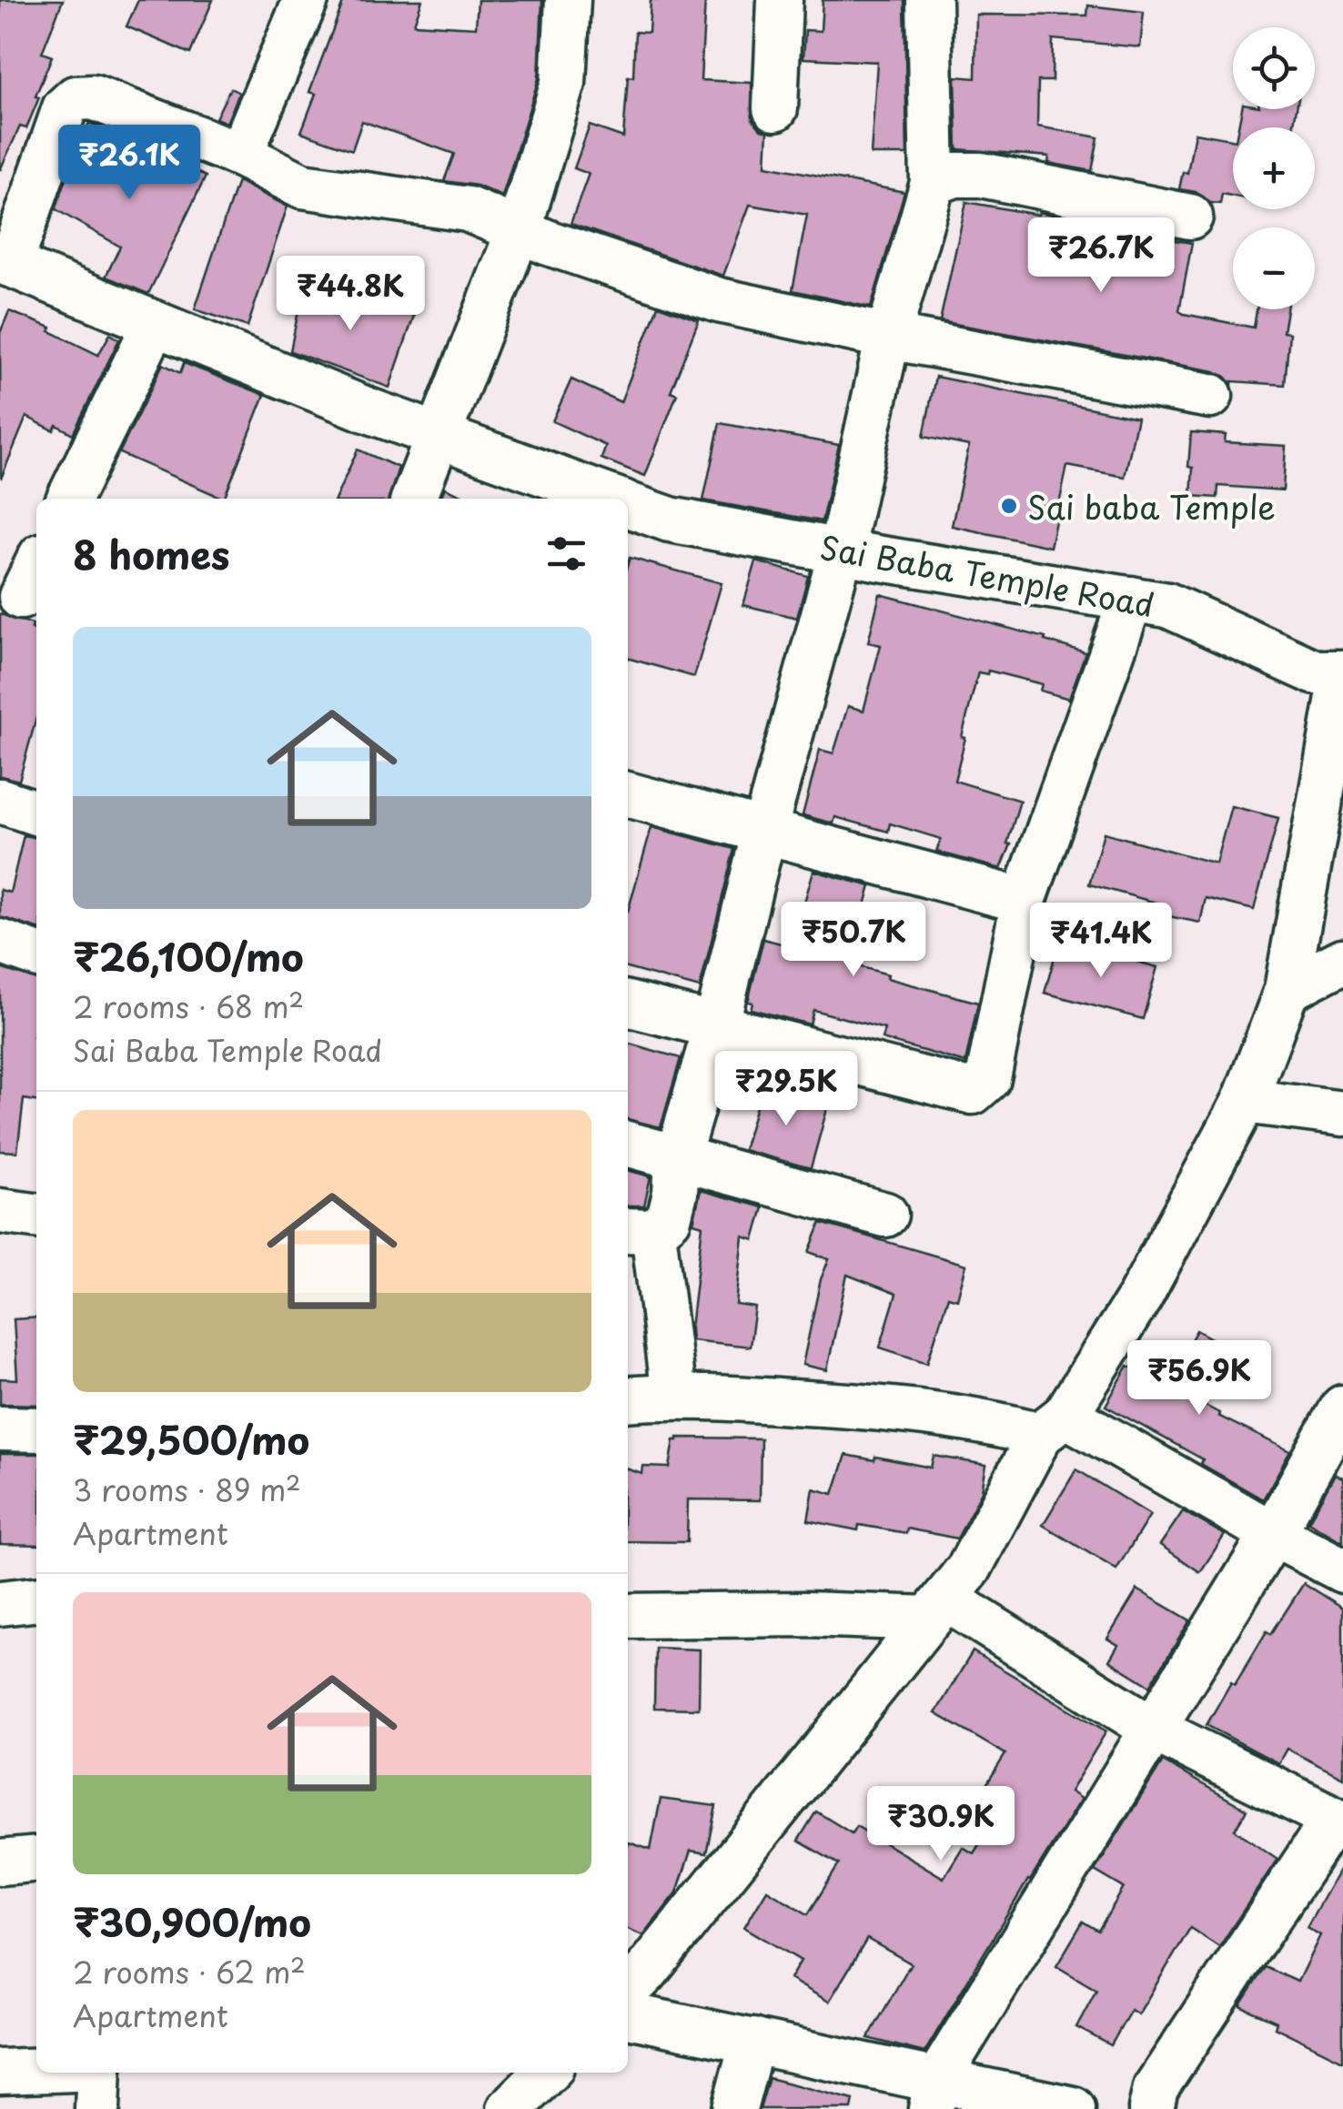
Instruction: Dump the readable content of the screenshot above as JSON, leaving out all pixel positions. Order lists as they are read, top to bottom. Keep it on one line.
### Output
{"streets":{"street":["Sai Baba Temple Road"]},"places":["Sai baba Temple"],"page":{"map_buttons":["+","−"],"price":["₹26.1K","₹26.7K","₹44.8K","₹50.7K","₹41.4K","₹29.5K","₹56.9K","₹30.9K"],"heading":"8 homes","list":[{"name":"₹26,100/mo","note":"2 rooms · 68 m² · Sai Baba Temple Road"},{"name":"₹29,500/mo","note":"3 rooms · 89 m² · Apartment"},{"name":"₹30,900/mo","note":"2 rooms · 62 m² · Apartment"}]}}
